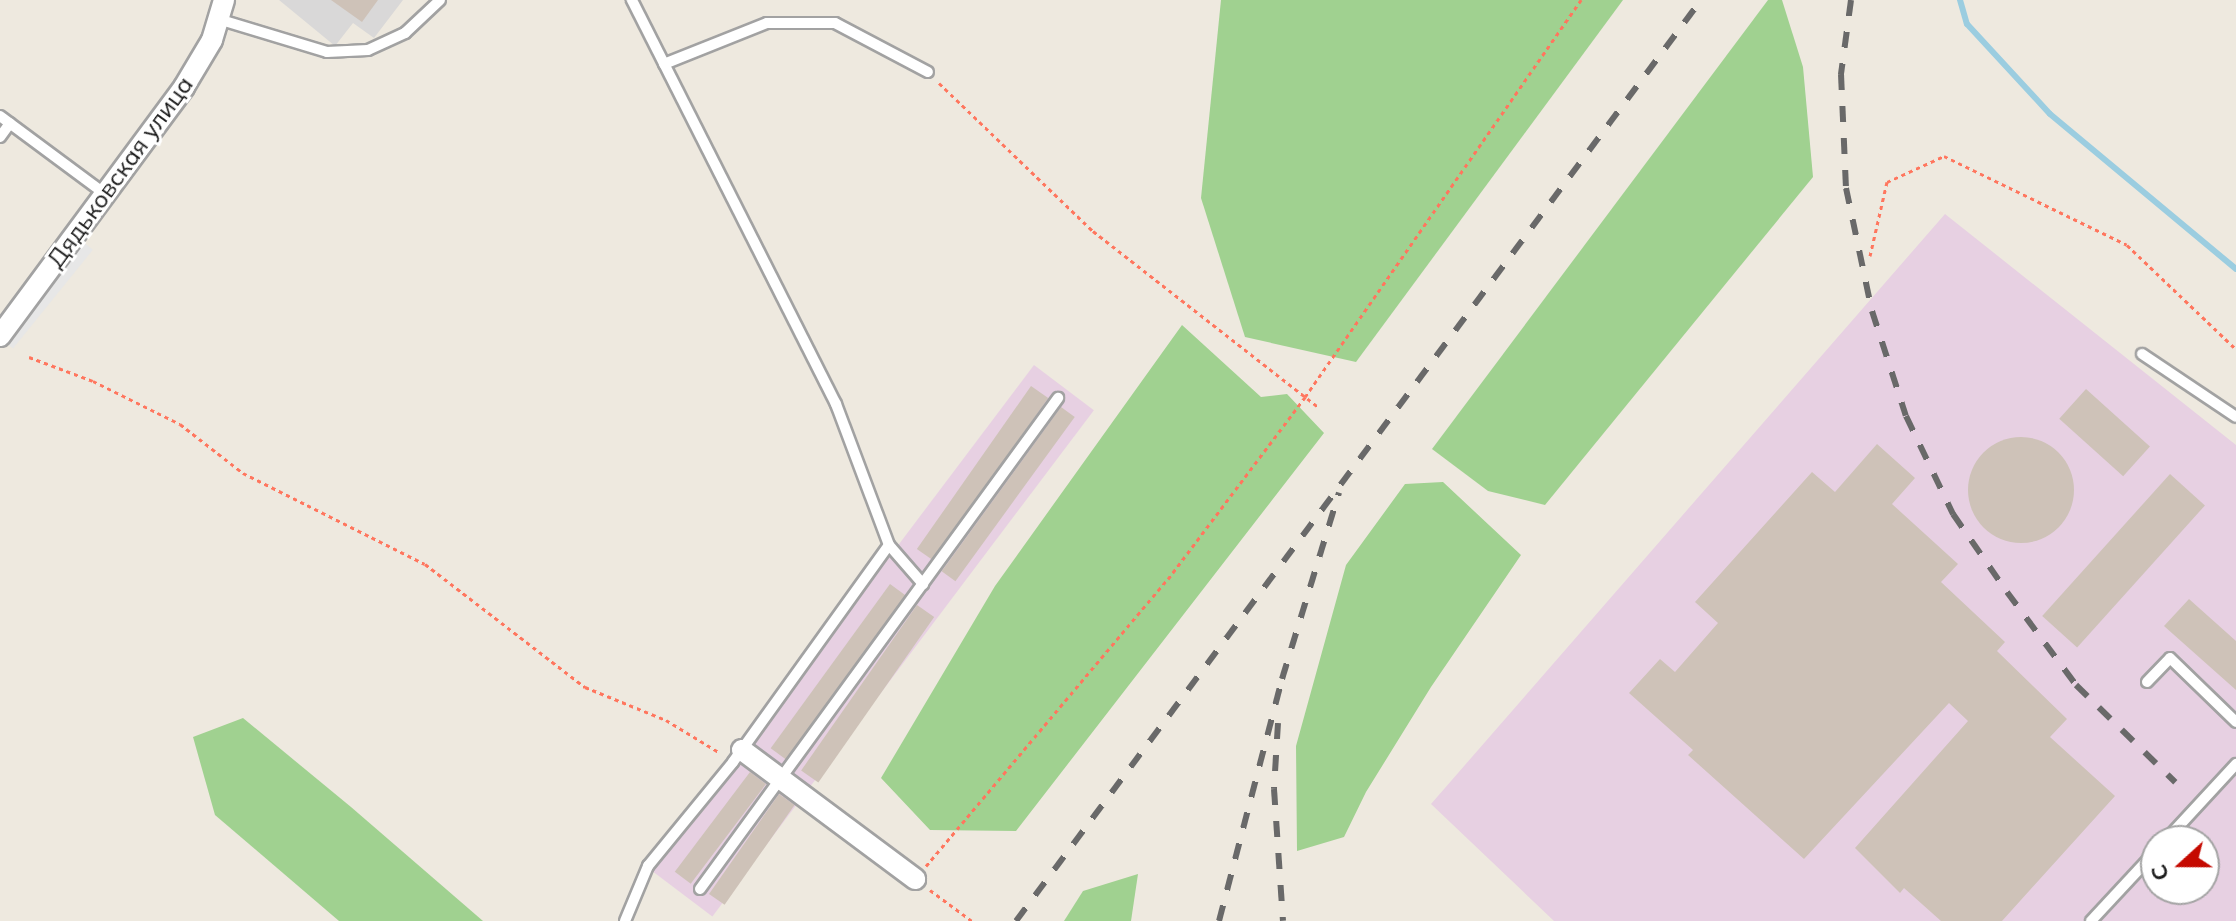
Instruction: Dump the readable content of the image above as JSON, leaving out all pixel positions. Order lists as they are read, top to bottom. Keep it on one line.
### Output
{"streets":{"street":["Дядьковская улица"]},"north":"left"}
